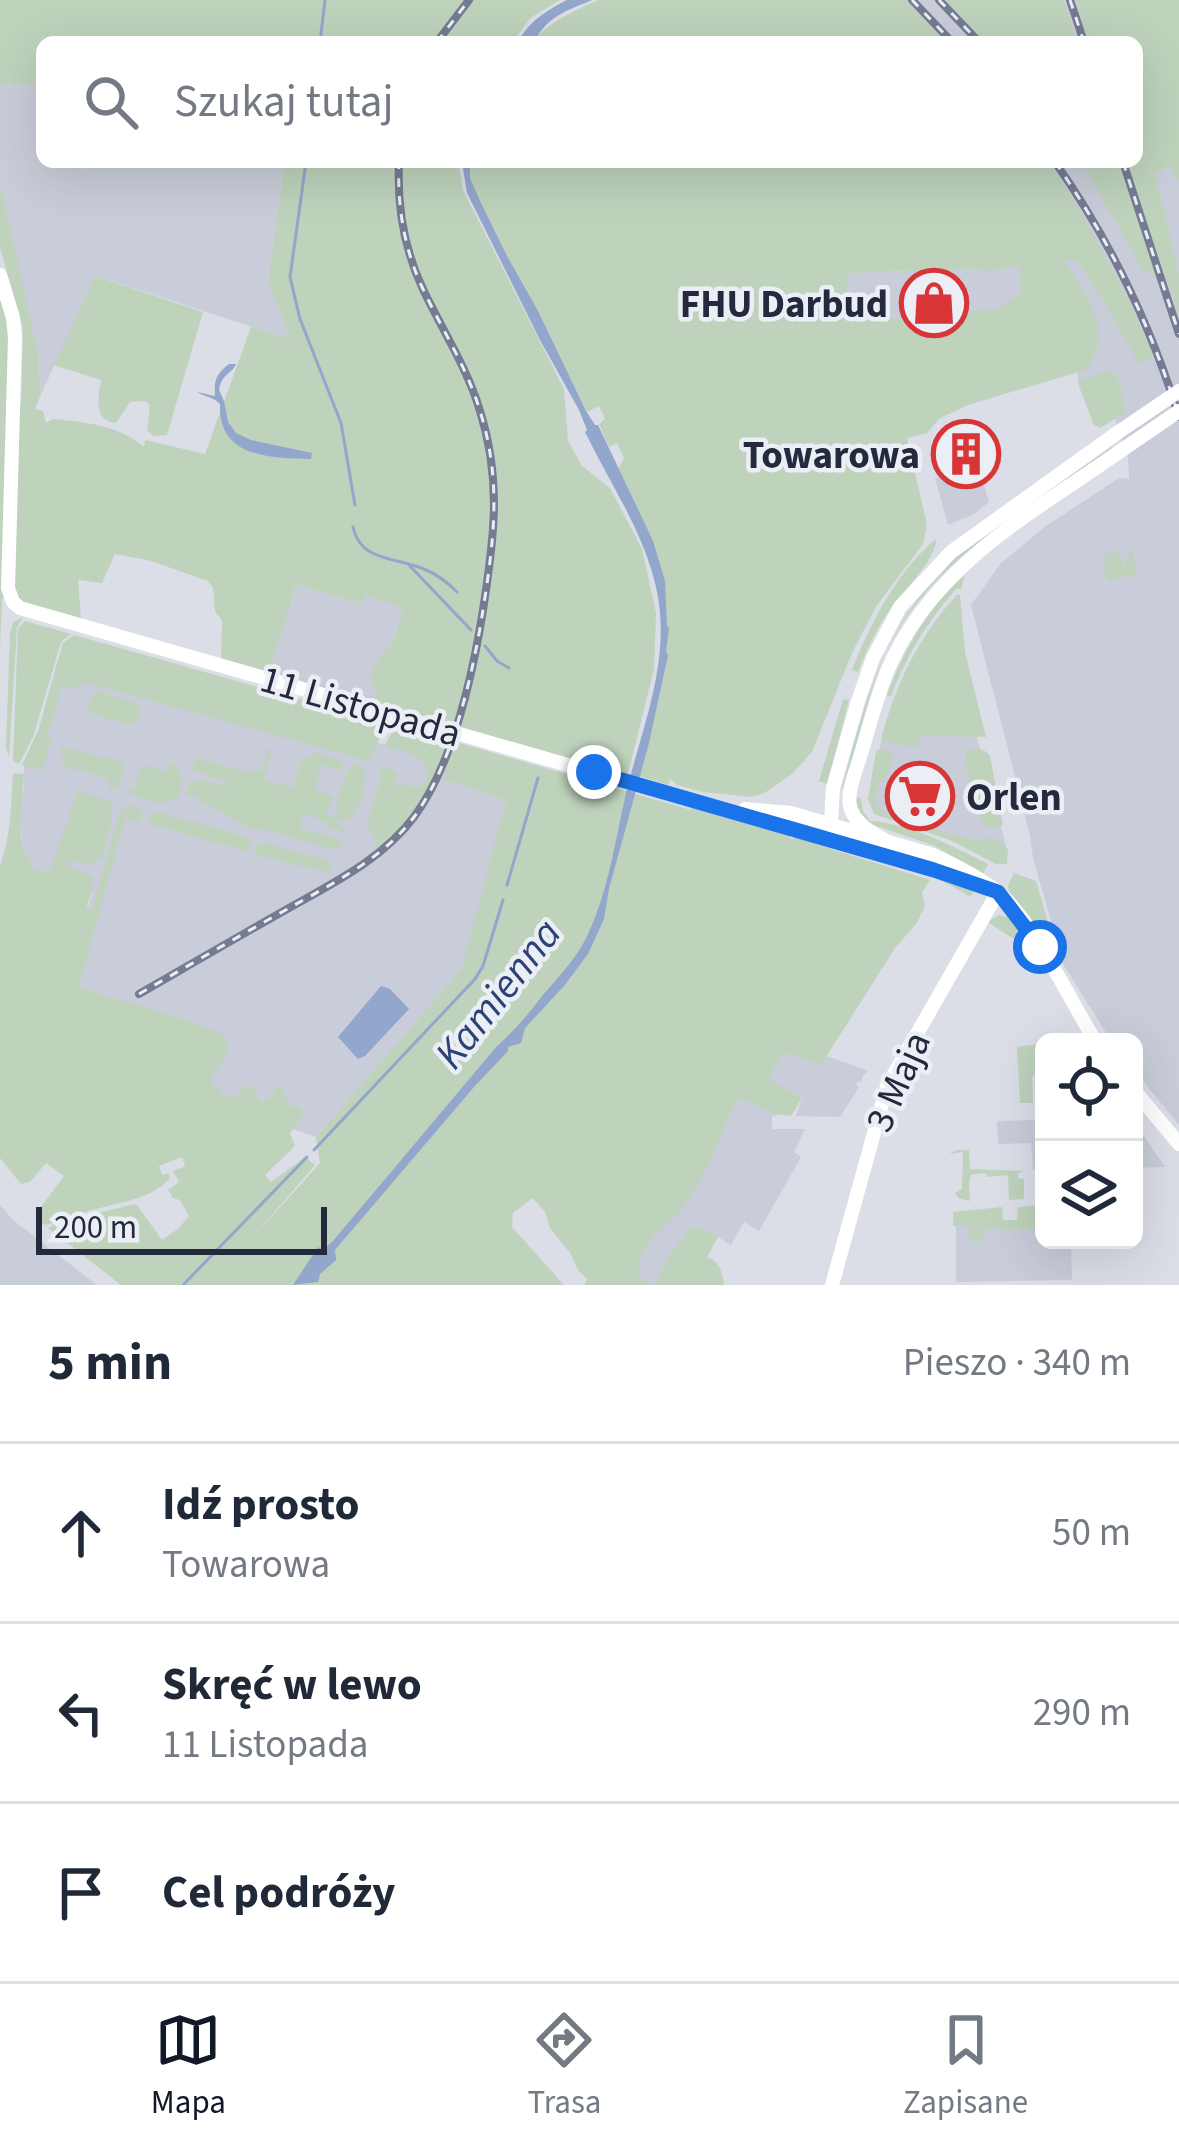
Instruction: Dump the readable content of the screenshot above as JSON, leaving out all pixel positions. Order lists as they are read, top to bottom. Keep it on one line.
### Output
{"streets":{"street":["11 Listopada","3 Maja"]},"crossings":[["11 Listopada","3 Maja"]],"water":["Kamienna"],"places":{"shop":["FHU Darbud"],"building":["Towarowa"],"supermarket":["Orlen"]},"scale_bar":"200 m","page":{"search":"Szukaj tutaj","scale":"200 m","heading":["5 min","Pieszo · 340 m"],"list":[["Idź prosto","Towarowa","50 m"],["Skręć w lewo","11 Listopada","290 m"],"Cel podróży"],"nav":["Mapa","Trasa","Zapisane"]}}
